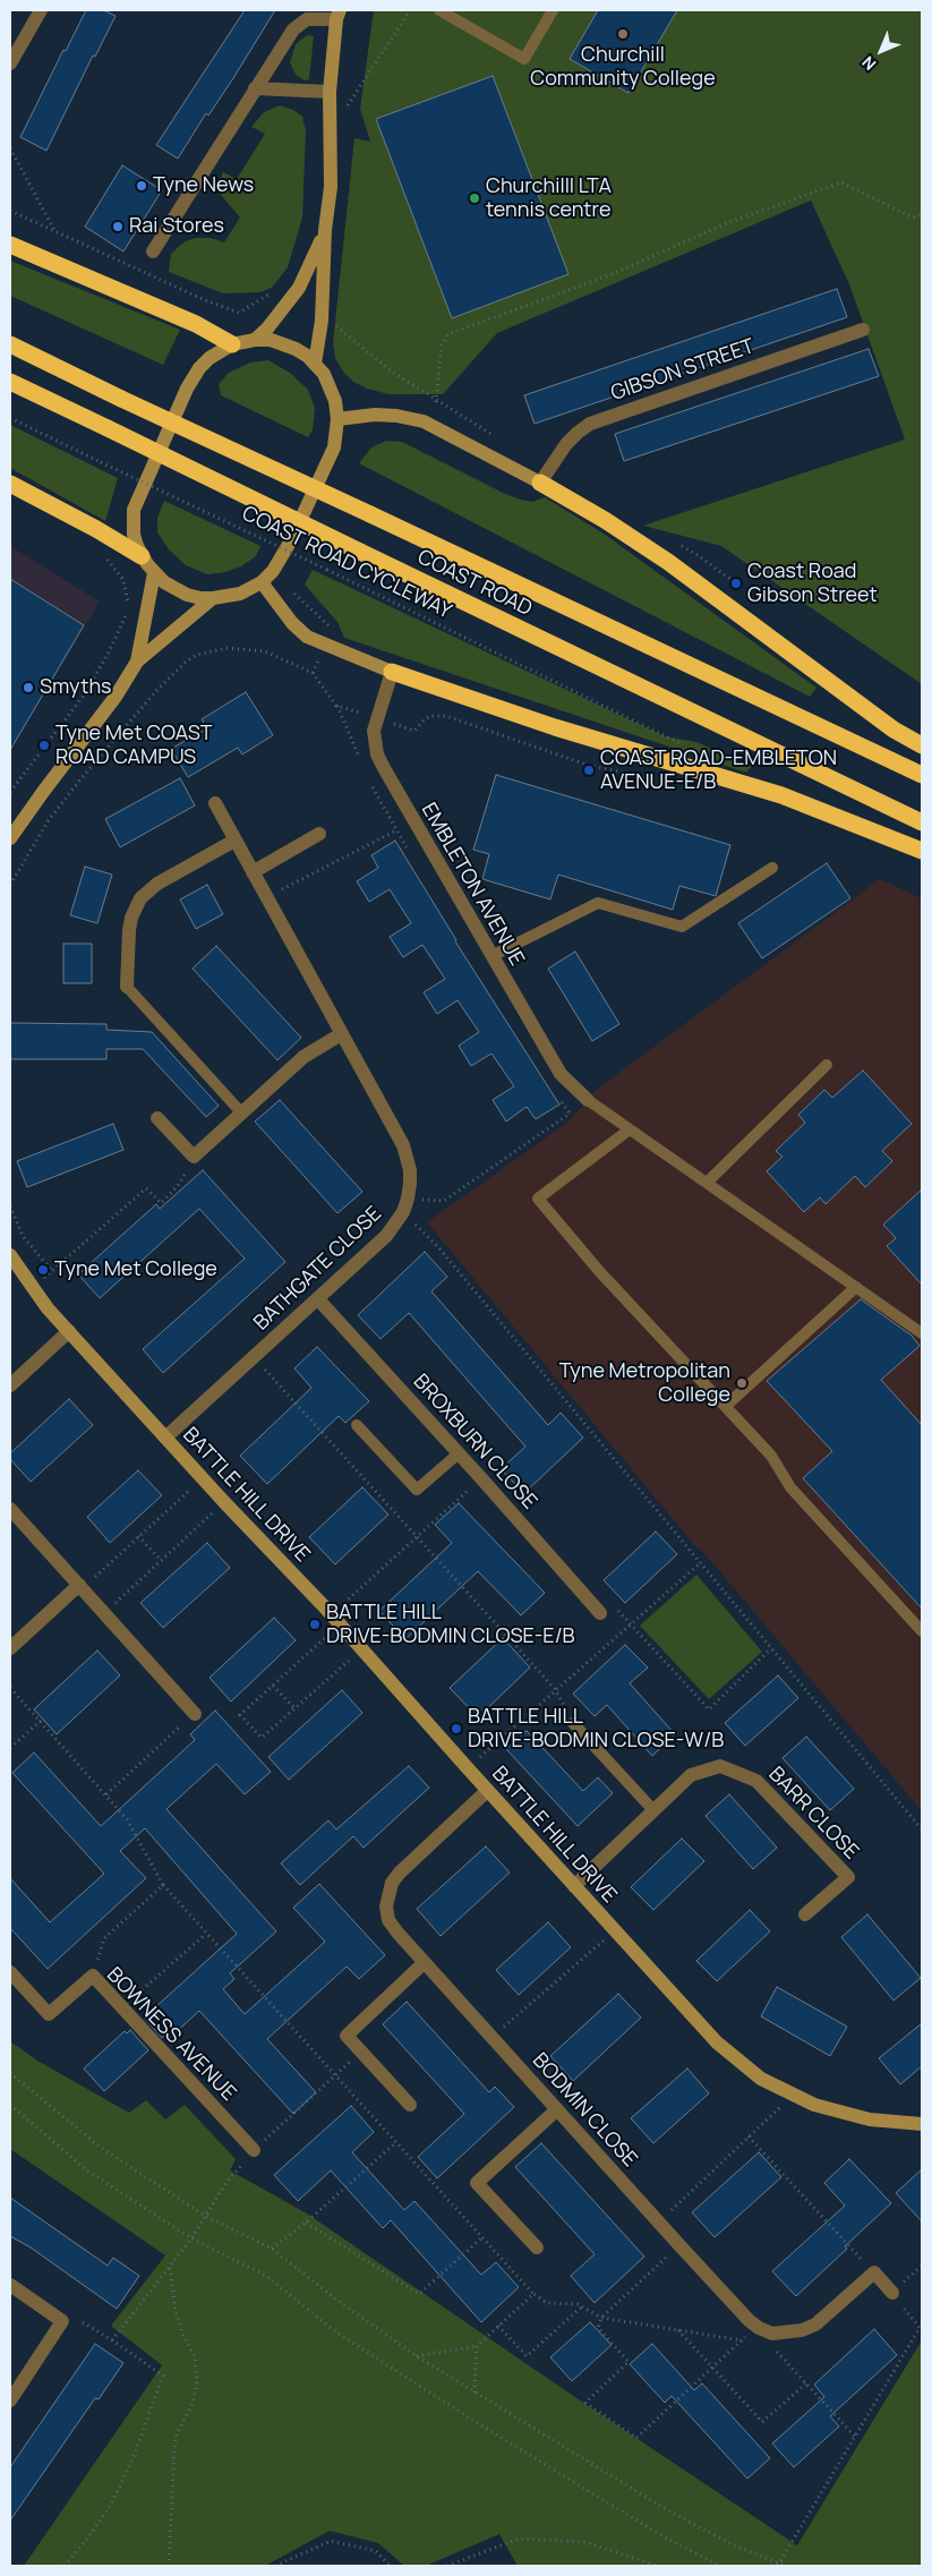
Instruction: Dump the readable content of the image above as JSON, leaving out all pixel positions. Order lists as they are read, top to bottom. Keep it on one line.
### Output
{"streets":{"highway":["COAST ROAD"],"street":["GIBSON STREET","EMBLETON AVENUE","BATHGATE CLOSE","BROXBURN CLOSE","BATTLE HILL DRIVE","BARR CLOSE","BOWNESS AVENUE","BODMIN CLOSE"],"path":["COAST ROAD CYCLEWAY"]},"crossings":[["BATHGATE CLOSE","BROXBURN CLOSE"],["BATHGATE CLOSE","BATTLE HILL DRIVE"],["BATTLE HILL DRIVE","BARR CLOSE"],["BATTLE HILL DRIVE","BODMIN CLOSE"]],"places":["Churchill Community College","Tyne News","Churchilll LTA tennis centre","Rai Stores","Coast Road Gibson Street","Smyths","Tyne Met COAST ROAD CAMPUS","COAST ROAD-EMBLETON AVENUE-E/B","Tyne Met College","Tyne Metropolitan College","BATTLE HILL DRIVE-BODMIN CLOSE-E/B","BATTLE HILL DRIVE-BODMIN CLOSE-W/B"],"north":"bottom left"}
